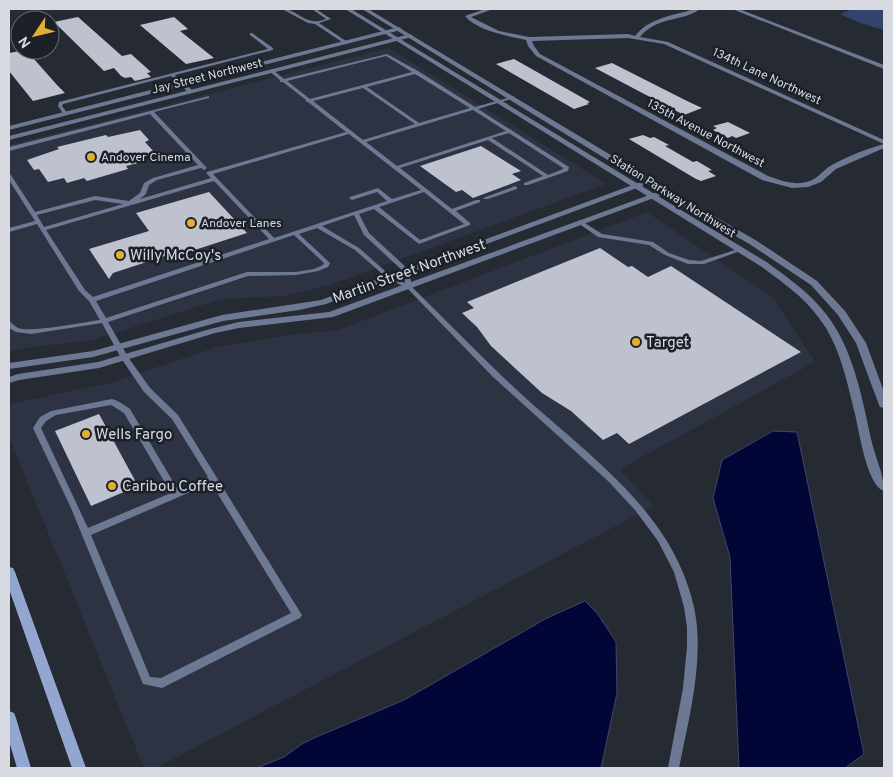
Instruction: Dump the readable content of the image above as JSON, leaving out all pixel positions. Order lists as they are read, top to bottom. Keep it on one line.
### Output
{"streets":{"street":["Jay Street Northwest","134th Lane Northwest","135th Avenue Northwest","Station Parkway Northwest","Martin Street Northwest"]},"crossings":[["Jay Street Northwest","Station Parkway Northwest"],["134th Lane Northwest","135th Avenue Northwest"],["Station Parkway Northwest","Martin Street Northwest"]],"places":["Andover Cinema","Andover Lanes","Willy McCoy's","Target","Wells Fargo","Caribou Coffee"],"north":"bottom left"}
